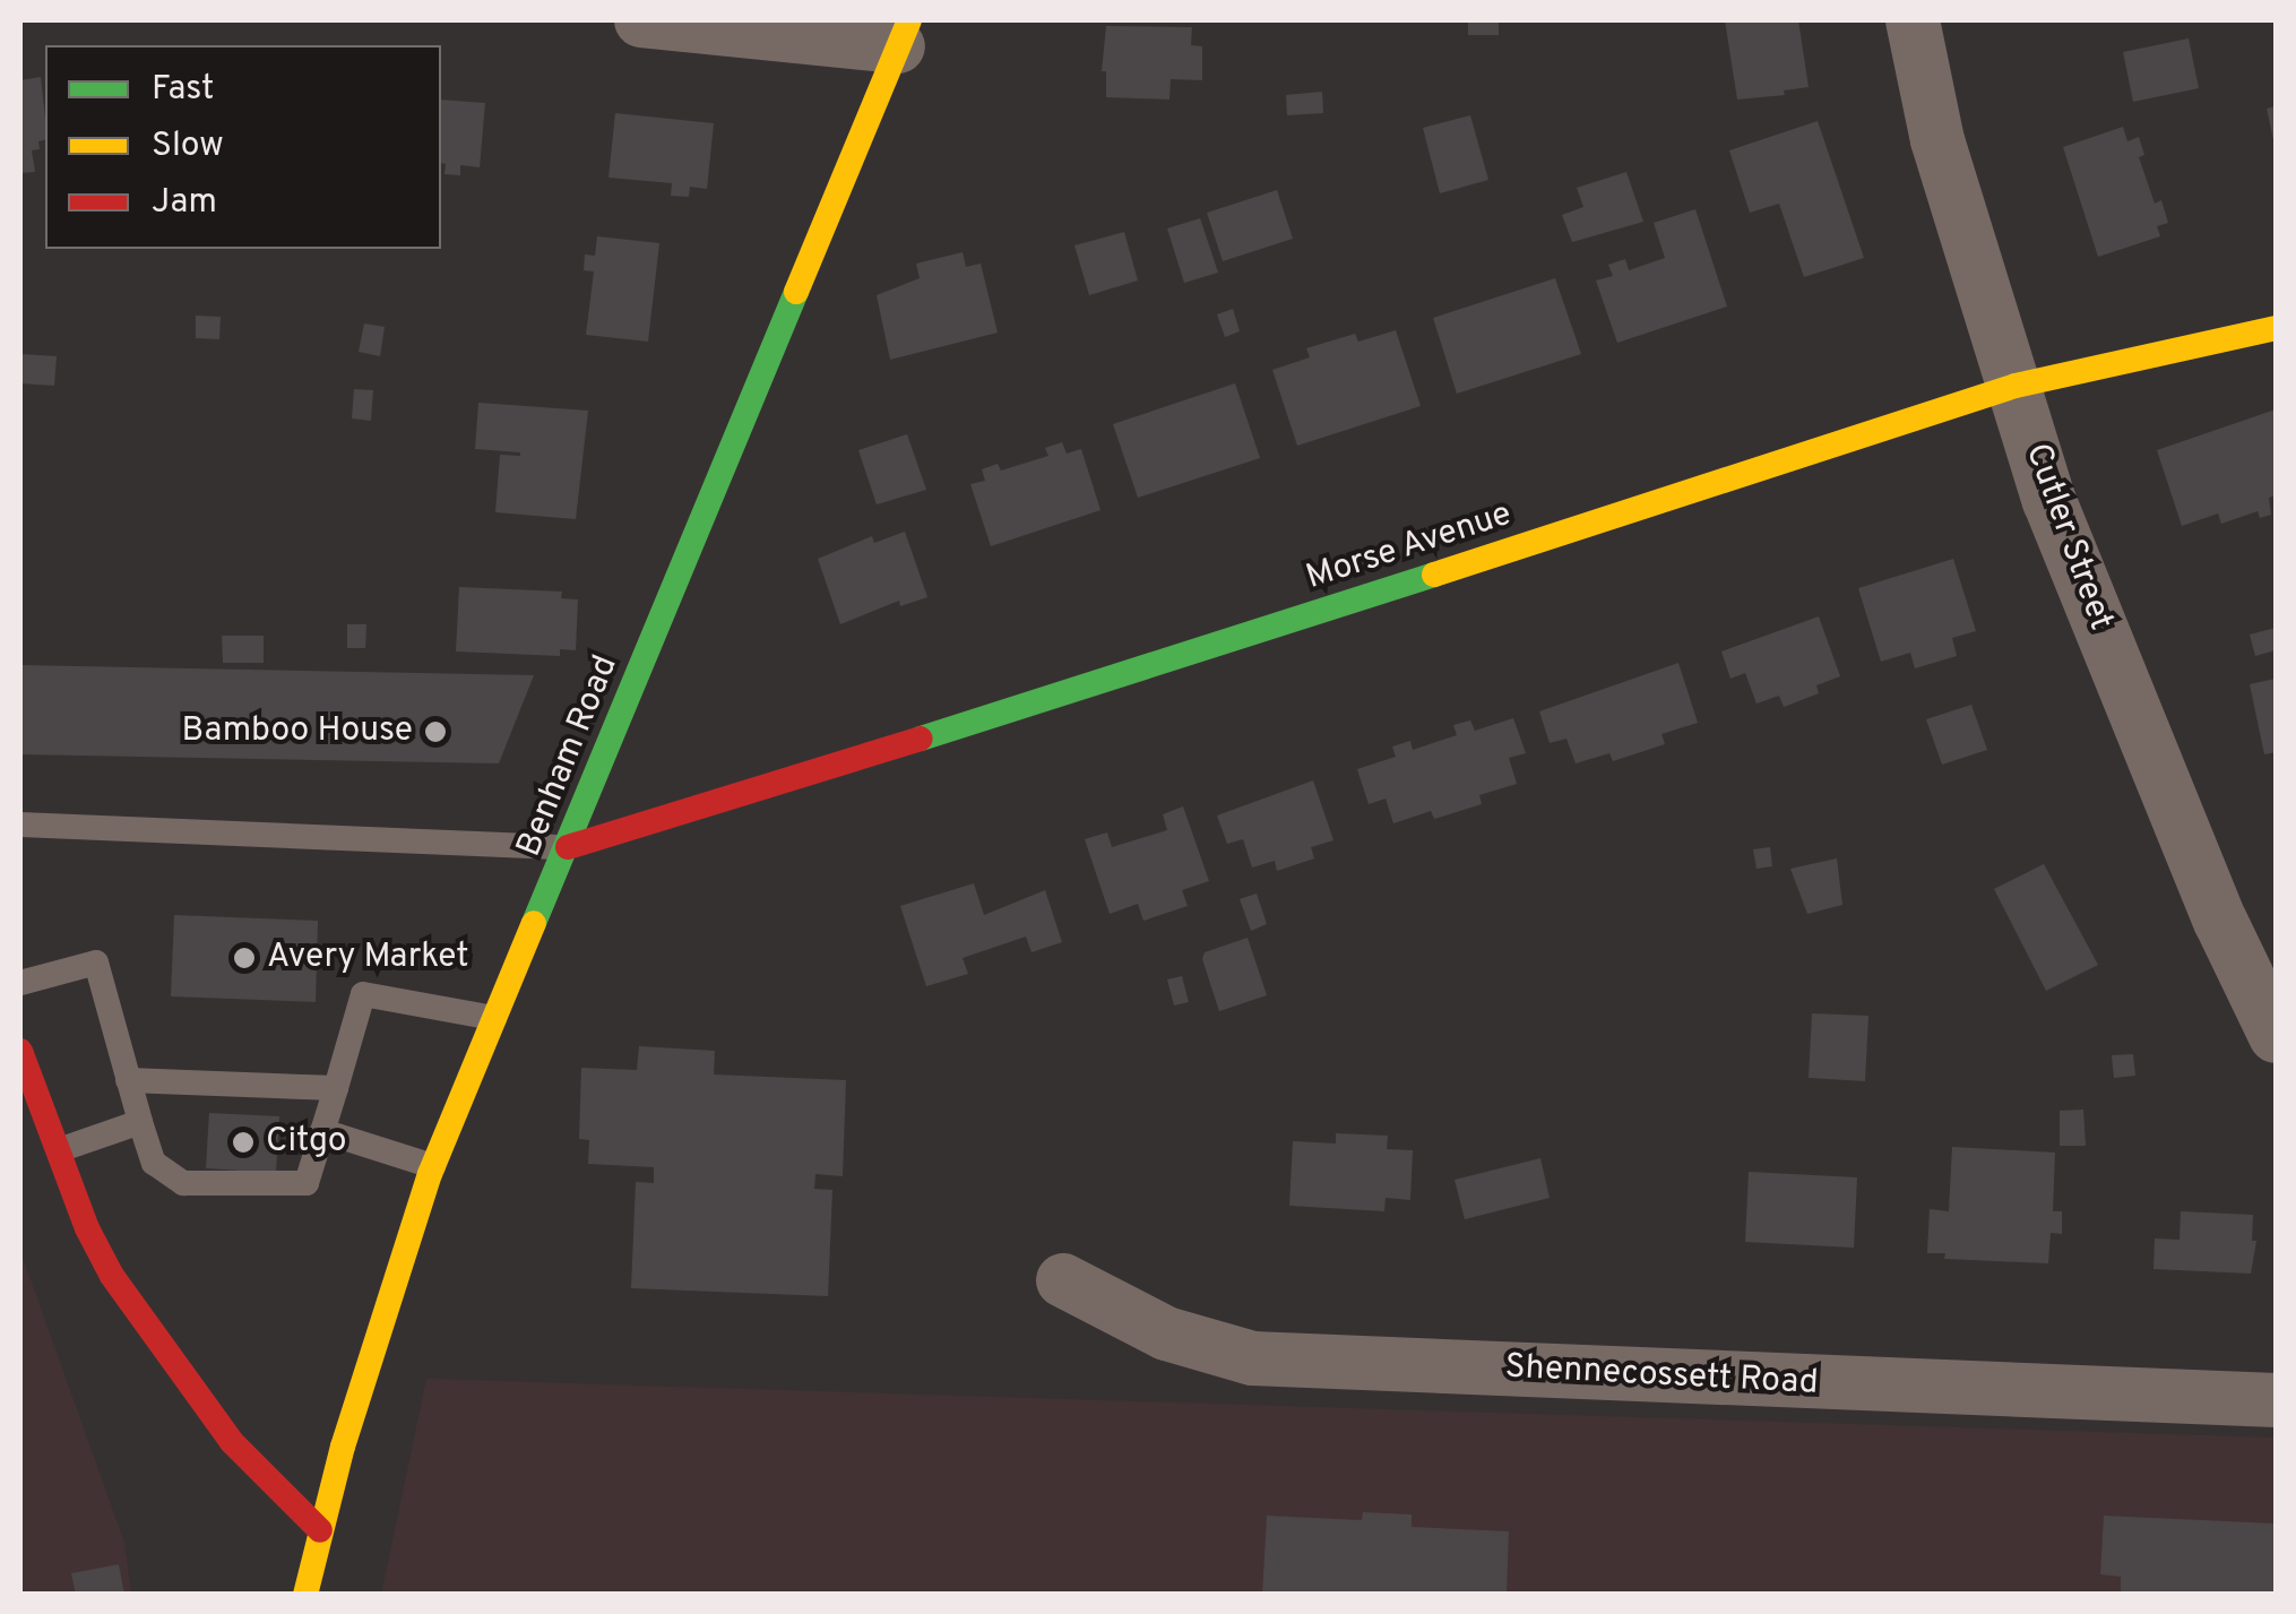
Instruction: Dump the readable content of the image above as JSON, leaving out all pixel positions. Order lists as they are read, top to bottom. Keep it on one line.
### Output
{"streets":{"street":["Cutler Street","Morse Avenue","Benham Road","Shennecossett Road"]},"crossings":[["Cutler Street","Morse Avenue"],["Morse Avenue","Benham Road"]],"places":["Bamboo House","Avery Market","Citgo"],"legend":["Fast","Slow","Jam"]}
